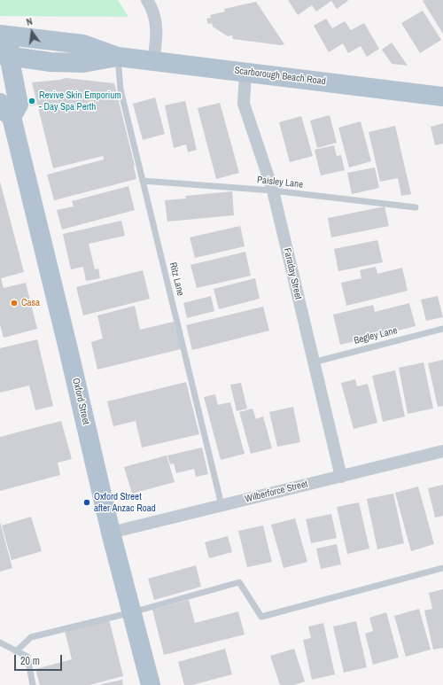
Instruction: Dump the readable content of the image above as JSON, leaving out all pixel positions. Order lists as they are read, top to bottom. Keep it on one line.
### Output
{"streets":{"main road":["Scarborough Beach Road","Oxford Street"],"street":["Faraday Street","Wilberforce Street"],"lane":["Paisley Lane","Ritz Lane","Begley Lane"]},"crossings":[["Scarborough Beach Road","Faraday Street"],["Scarborough Beach Road","Ritz Lane"],["Scarborough Beach Road","Oxford Street"],["Paisley Lane","Faraday Street"],["Paisley Lane","Ritz Lane"],["Faraday Street","Begley Lane"],["Faraday Street","Wilberforce Street"],["Ritz Lane","Wilberforce Street"],["Oxford Street","Wilberforce Street"]],"places":["Revive Skin Emporium - Day Spa Perth","Casa","Oxford Street after Anzac Road"],"scale_bar":"20 m","north":"top"}
